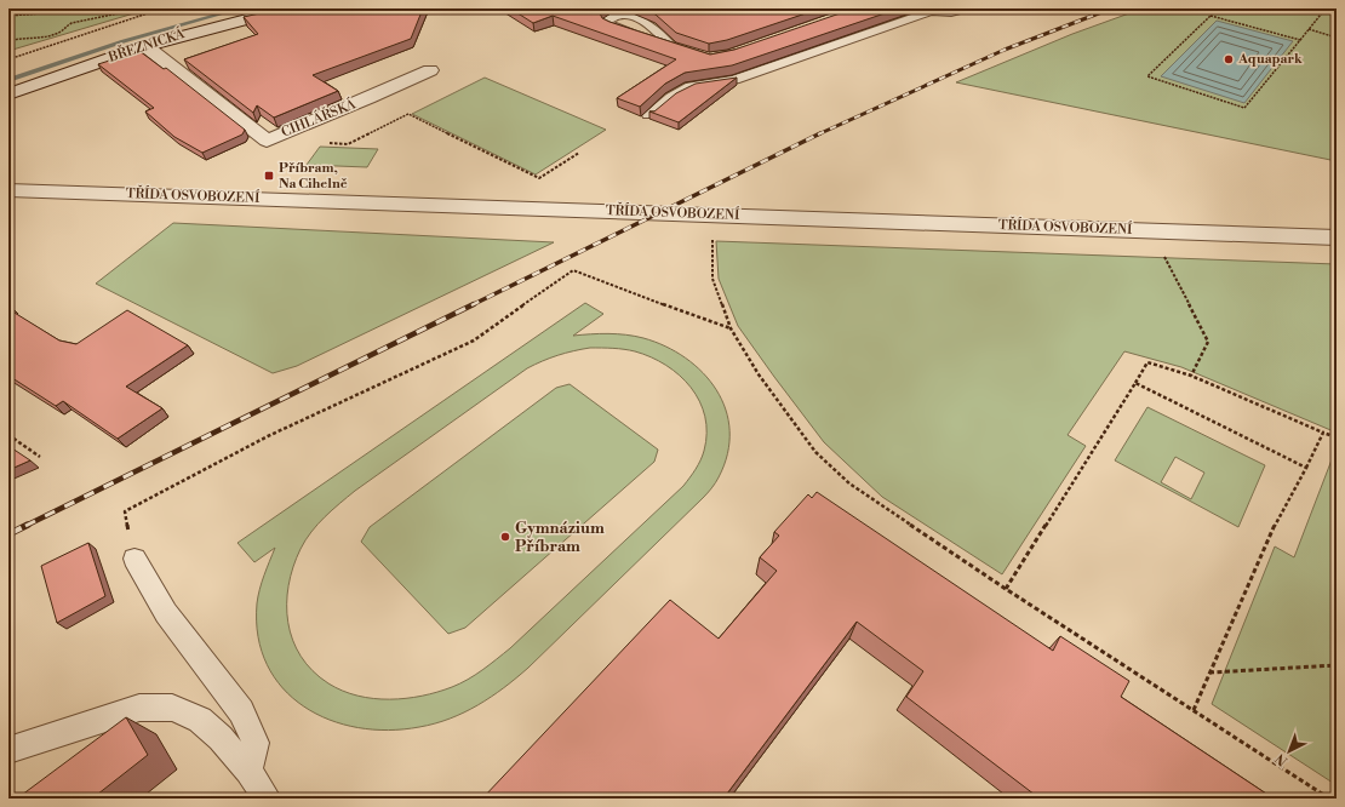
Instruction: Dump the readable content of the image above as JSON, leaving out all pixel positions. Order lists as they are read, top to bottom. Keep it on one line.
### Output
{"streets":{"street":["BŘEZNICKÁ","CIHLÁŘSKÁ","TŘÍDA OSVOBOZENÍ"]},"crossings":[["BŘEZNICKÁ","CIHLÁŘSKÁ"]],"places":{"other":["Aquapark","Gymnázium Příbram"],"transit":["Příbram, Na Cihelně"]},"north":"bottom left"}
